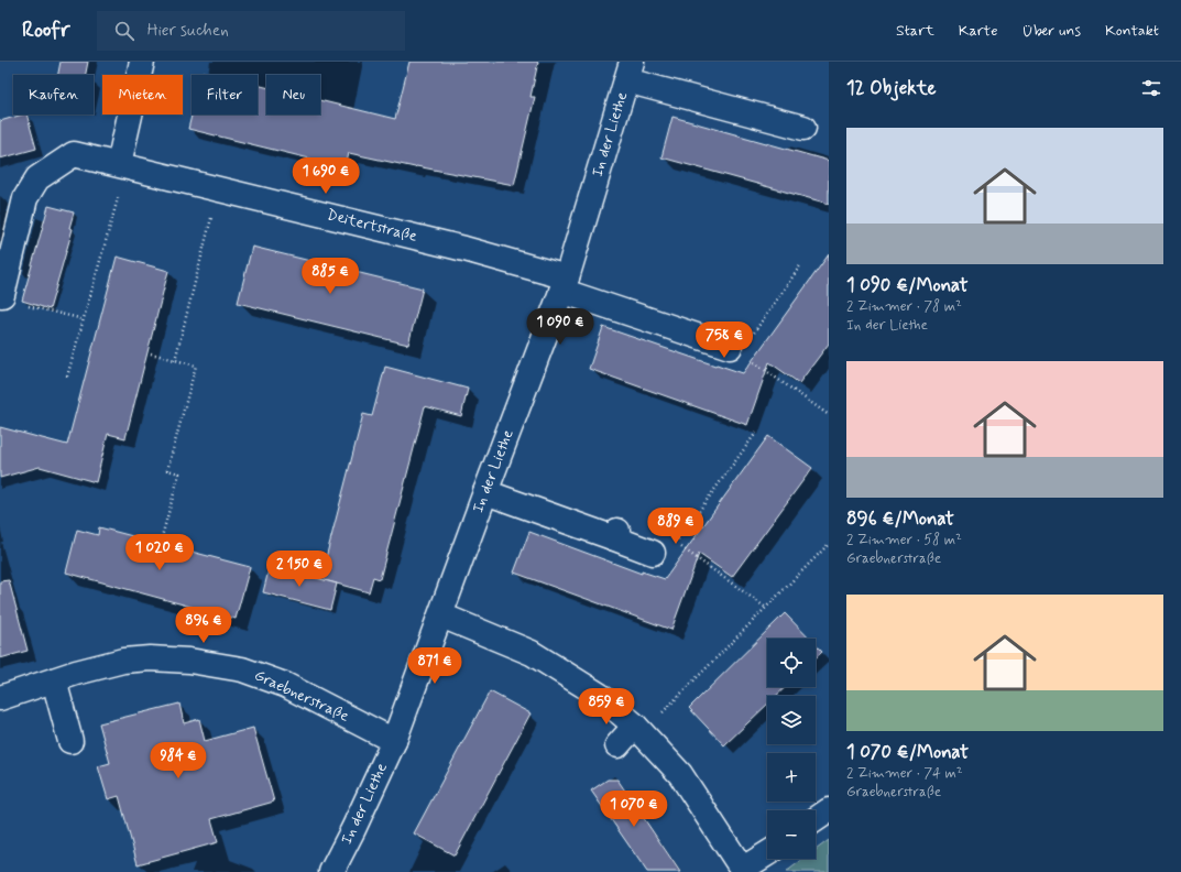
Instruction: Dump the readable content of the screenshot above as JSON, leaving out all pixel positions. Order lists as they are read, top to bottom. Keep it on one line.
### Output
{"streets":{"street":["In der Liethe","Deitertstraße","Graebnerstraße"]},"crossings":[["In der Liethe","Deitertstraße"],["In der Liethe","Graebnerstraße"]],"page":{"header":"Roofr","search":"Hier suchen","nav":["Start","Karte","Über uns","Kontakt"],"heading":"12 Objekte","chip":["Kaufen","Mieten","Filter","Neu"],"list":[{"name":"1 090 €/Monat","note":"2 Zimmer · 78 m² · In der Liethe"},{"name":"896 €/Monat","note":"2 Zimmer · 58 m² · Graebnerstraße"},{"name":"1 070 €/Monat","note":"2 Zimmer · 74 m² · Graebnerstraße"}],"price":["1 690 €","885 €","1 090 €","758 €","889 €","1 020 €","2 150 €","896 €","871 €","859 €","984 €","1 070 €"],"map_buttons":["+","−"]}}
